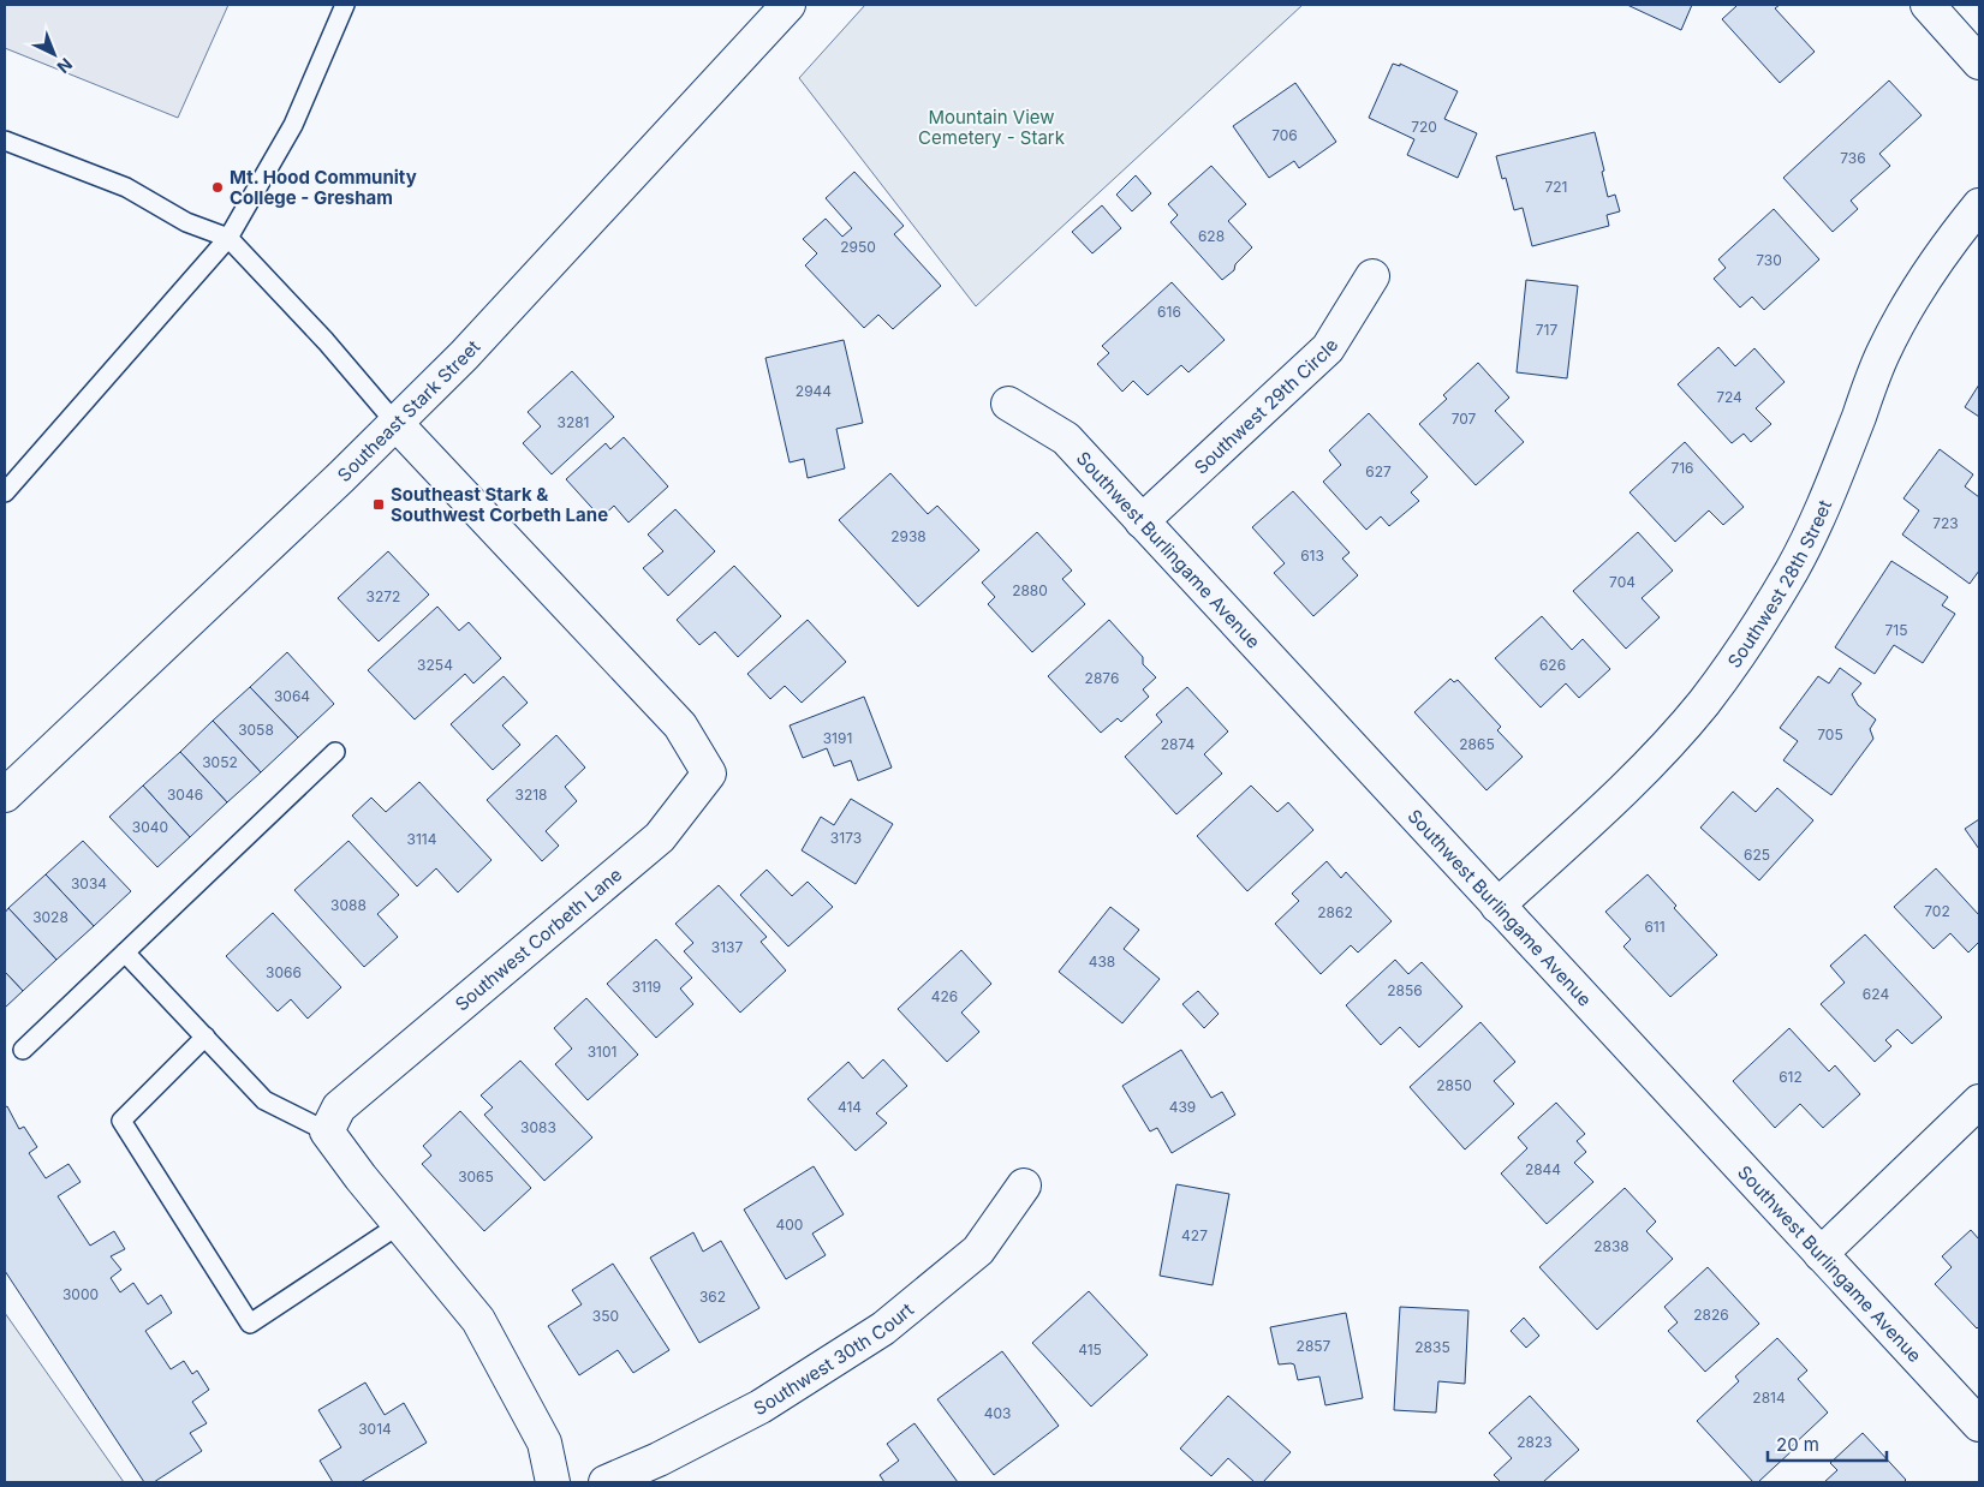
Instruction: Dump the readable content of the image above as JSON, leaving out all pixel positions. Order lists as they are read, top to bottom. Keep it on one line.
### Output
{"streets":{"street":["Southwest 29th Circle","Southeast Stark Street","Southwest Burlingame Avenue","Southwest 28th Street","Southwest Corbeth Lane","Southwest 30th Court"]},"crossings":[["Southwest 29th Circle","Southwest Burlingame Avenue"],["Southeast Stark Street","Southwest Corbeth Lane"],["Southwest Burlingame Avenue","Southwest 28th Street"]],"parks":["Mountain View Cemetery - Stark"],"places":{"other":["Mt. Hood Community College - Gresham"],"transit":["Southeast Stark & Southwest Corbeth Lane"]},"house_numbers":["720","706","736","721","628","2950","730","616","717","2944","724","707","3281","716","627","723","2938","613","704","2880","3272","715","3254","626","2876","3064","3058","705","3191","2874","2865","3052","3046","3218","3040","3173","3114","625","3034","3088","702","2862","3028","611","3137","438","3066","3119","2856","624","426","3101","612","2850","414","439","3083","2844","3065","400","427","2838","3000","362","2826","350","2857","2835","415","2814","403","3014","2823"],"scale_bar":"20 m","north":"bottom right"}
